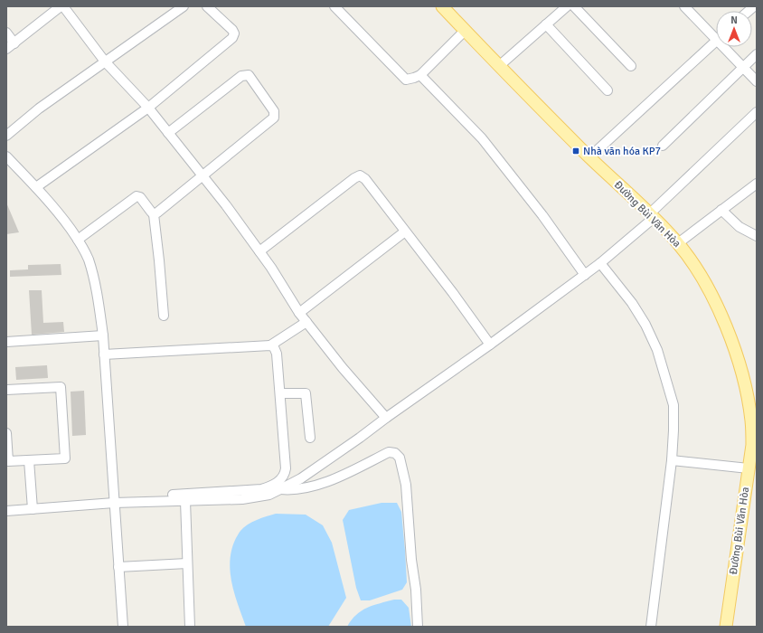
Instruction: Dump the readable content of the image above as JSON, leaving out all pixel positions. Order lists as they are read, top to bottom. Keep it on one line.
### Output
{"streets":{"main road":["Đường Bùi Văn Hòa"]},"places":{"transit":["Nhà văn hóa KP7"]},"north":"top"}
